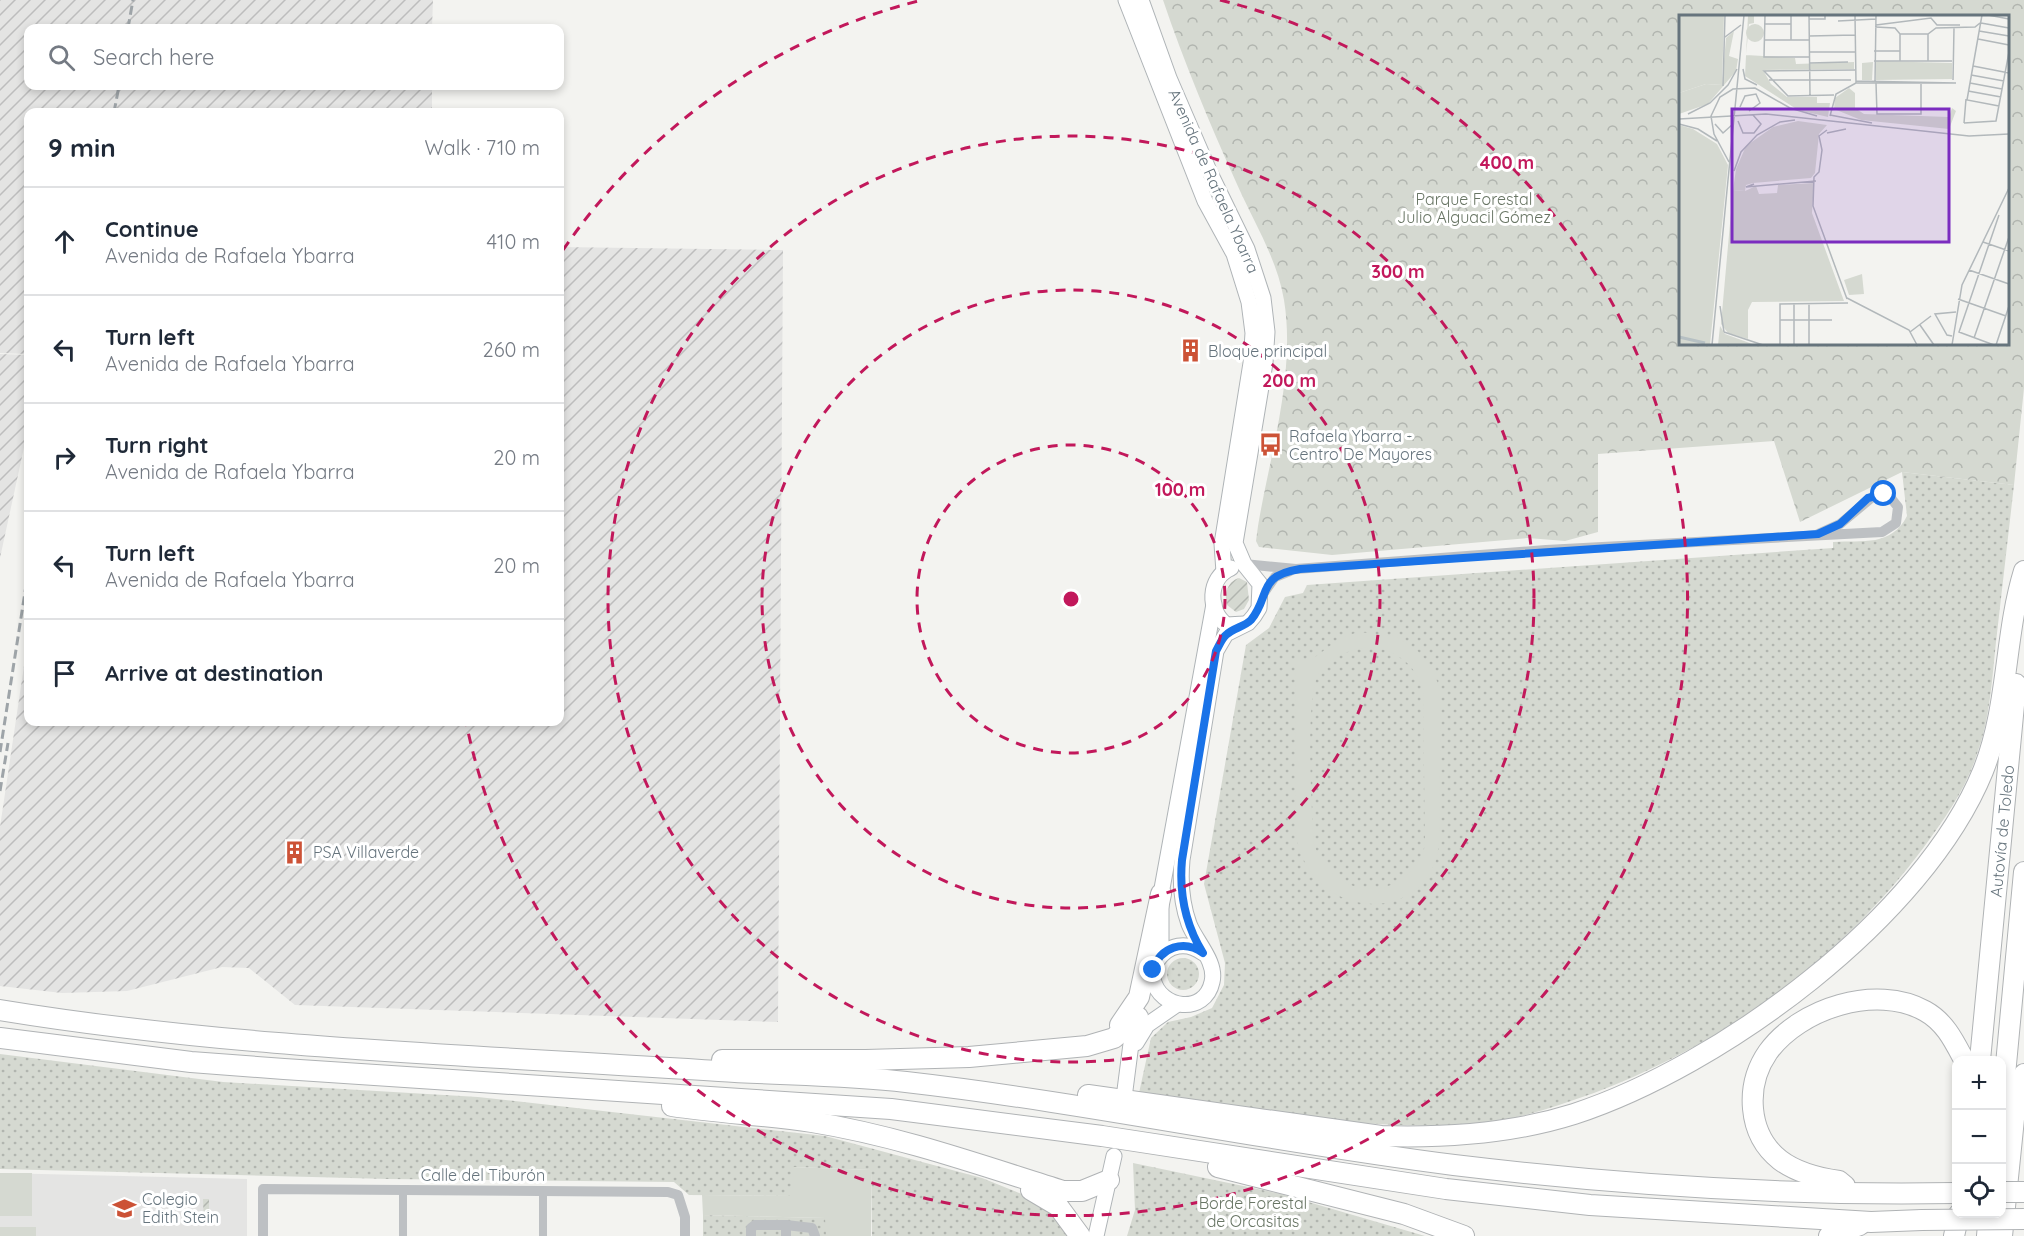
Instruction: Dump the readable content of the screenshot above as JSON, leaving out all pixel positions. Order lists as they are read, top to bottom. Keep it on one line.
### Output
{"streets":{"highway":["Autovía de Toledo"],"main road":["Avenida de Rafaela Ybarra"],"street":["Calle del Tiburón"]},"parks":["Parque Forestal Julio Alguacil Gómez","Borde Forestal de Orcasitas"],"places":{"building":["Bloque principal","PSA Villaverde"],"bus stop":["Rafaela Ybarra - Centro De Mayores"],"school or university":["Colegio Edith Stein"]},"page":{"search":"Search here","heading":["9 min","Walk · 710 m"],"list":[["Continue","Avenida de Rafaela Ybarra","410 m"],["Turn left","Avenida de Rafaela Ybarra","260 m"],["Turn right","Avenida de Rafaela Ybarra","20 m"],["Turn left","Avenida de Rafaela Ybarra","20 m"],"Arrive at destination"],"map_buttons":["+","−"]},"rings":["400 m","300 m","200 m","100 m"]}
